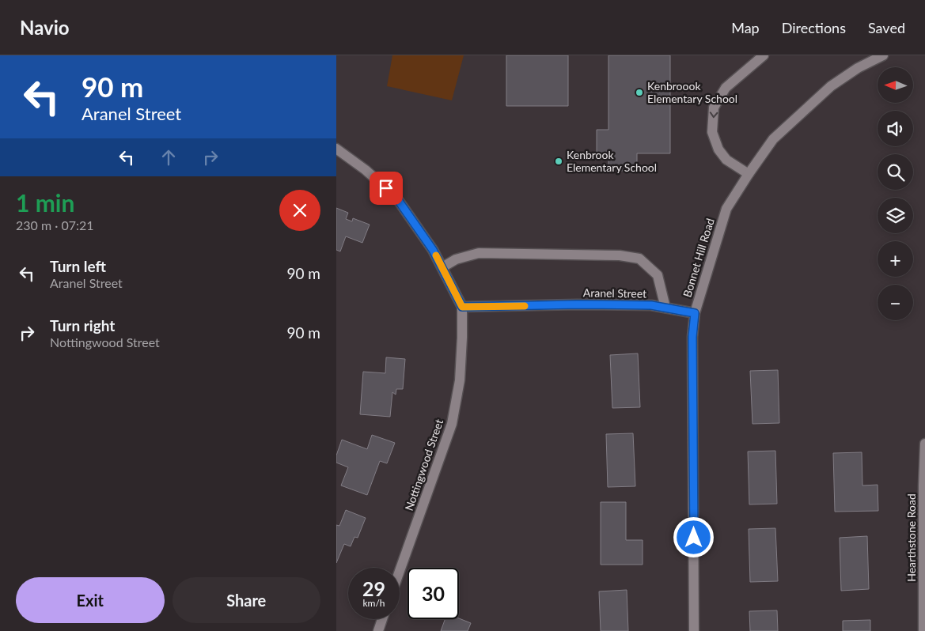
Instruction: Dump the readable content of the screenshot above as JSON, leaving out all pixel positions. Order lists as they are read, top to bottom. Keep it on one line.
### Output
{"streets":{"street":["Bonnet Hill Road","Aranel Street","Nottingwood Street","Hearthstone Road"]},"crossings":[["Bonnet Hill Road","Aranel Street"],["Aranel Street","Nottingwood Street"]],"places":["Kenbroook Elementary School","Kenbrook Elementary School"],"north":"left","page":{"header":"Navio","nav":["Map","Directions","Saved"],"turn":["90 m","Aranel Street"],"map_buttons":["+","−"],"heading":["1 min","230 m · 07:21"],"list":[{"name":"Turn left","note":"Aranel Street","value":"90 m"},{"name":"Turn right","note":"Nottingwood Street","value":"90 m"}],"speed":"29 km/h","limit":"30","buttons":["Exit","Share"]}}
